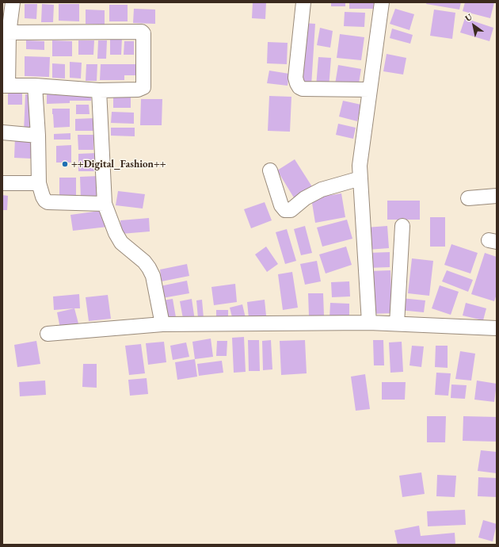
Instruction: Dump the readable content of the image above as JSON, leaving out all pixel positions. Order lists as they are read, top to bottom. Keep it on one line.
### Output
{"places":["++Digital_Fashion++"],"north":"top left"}
